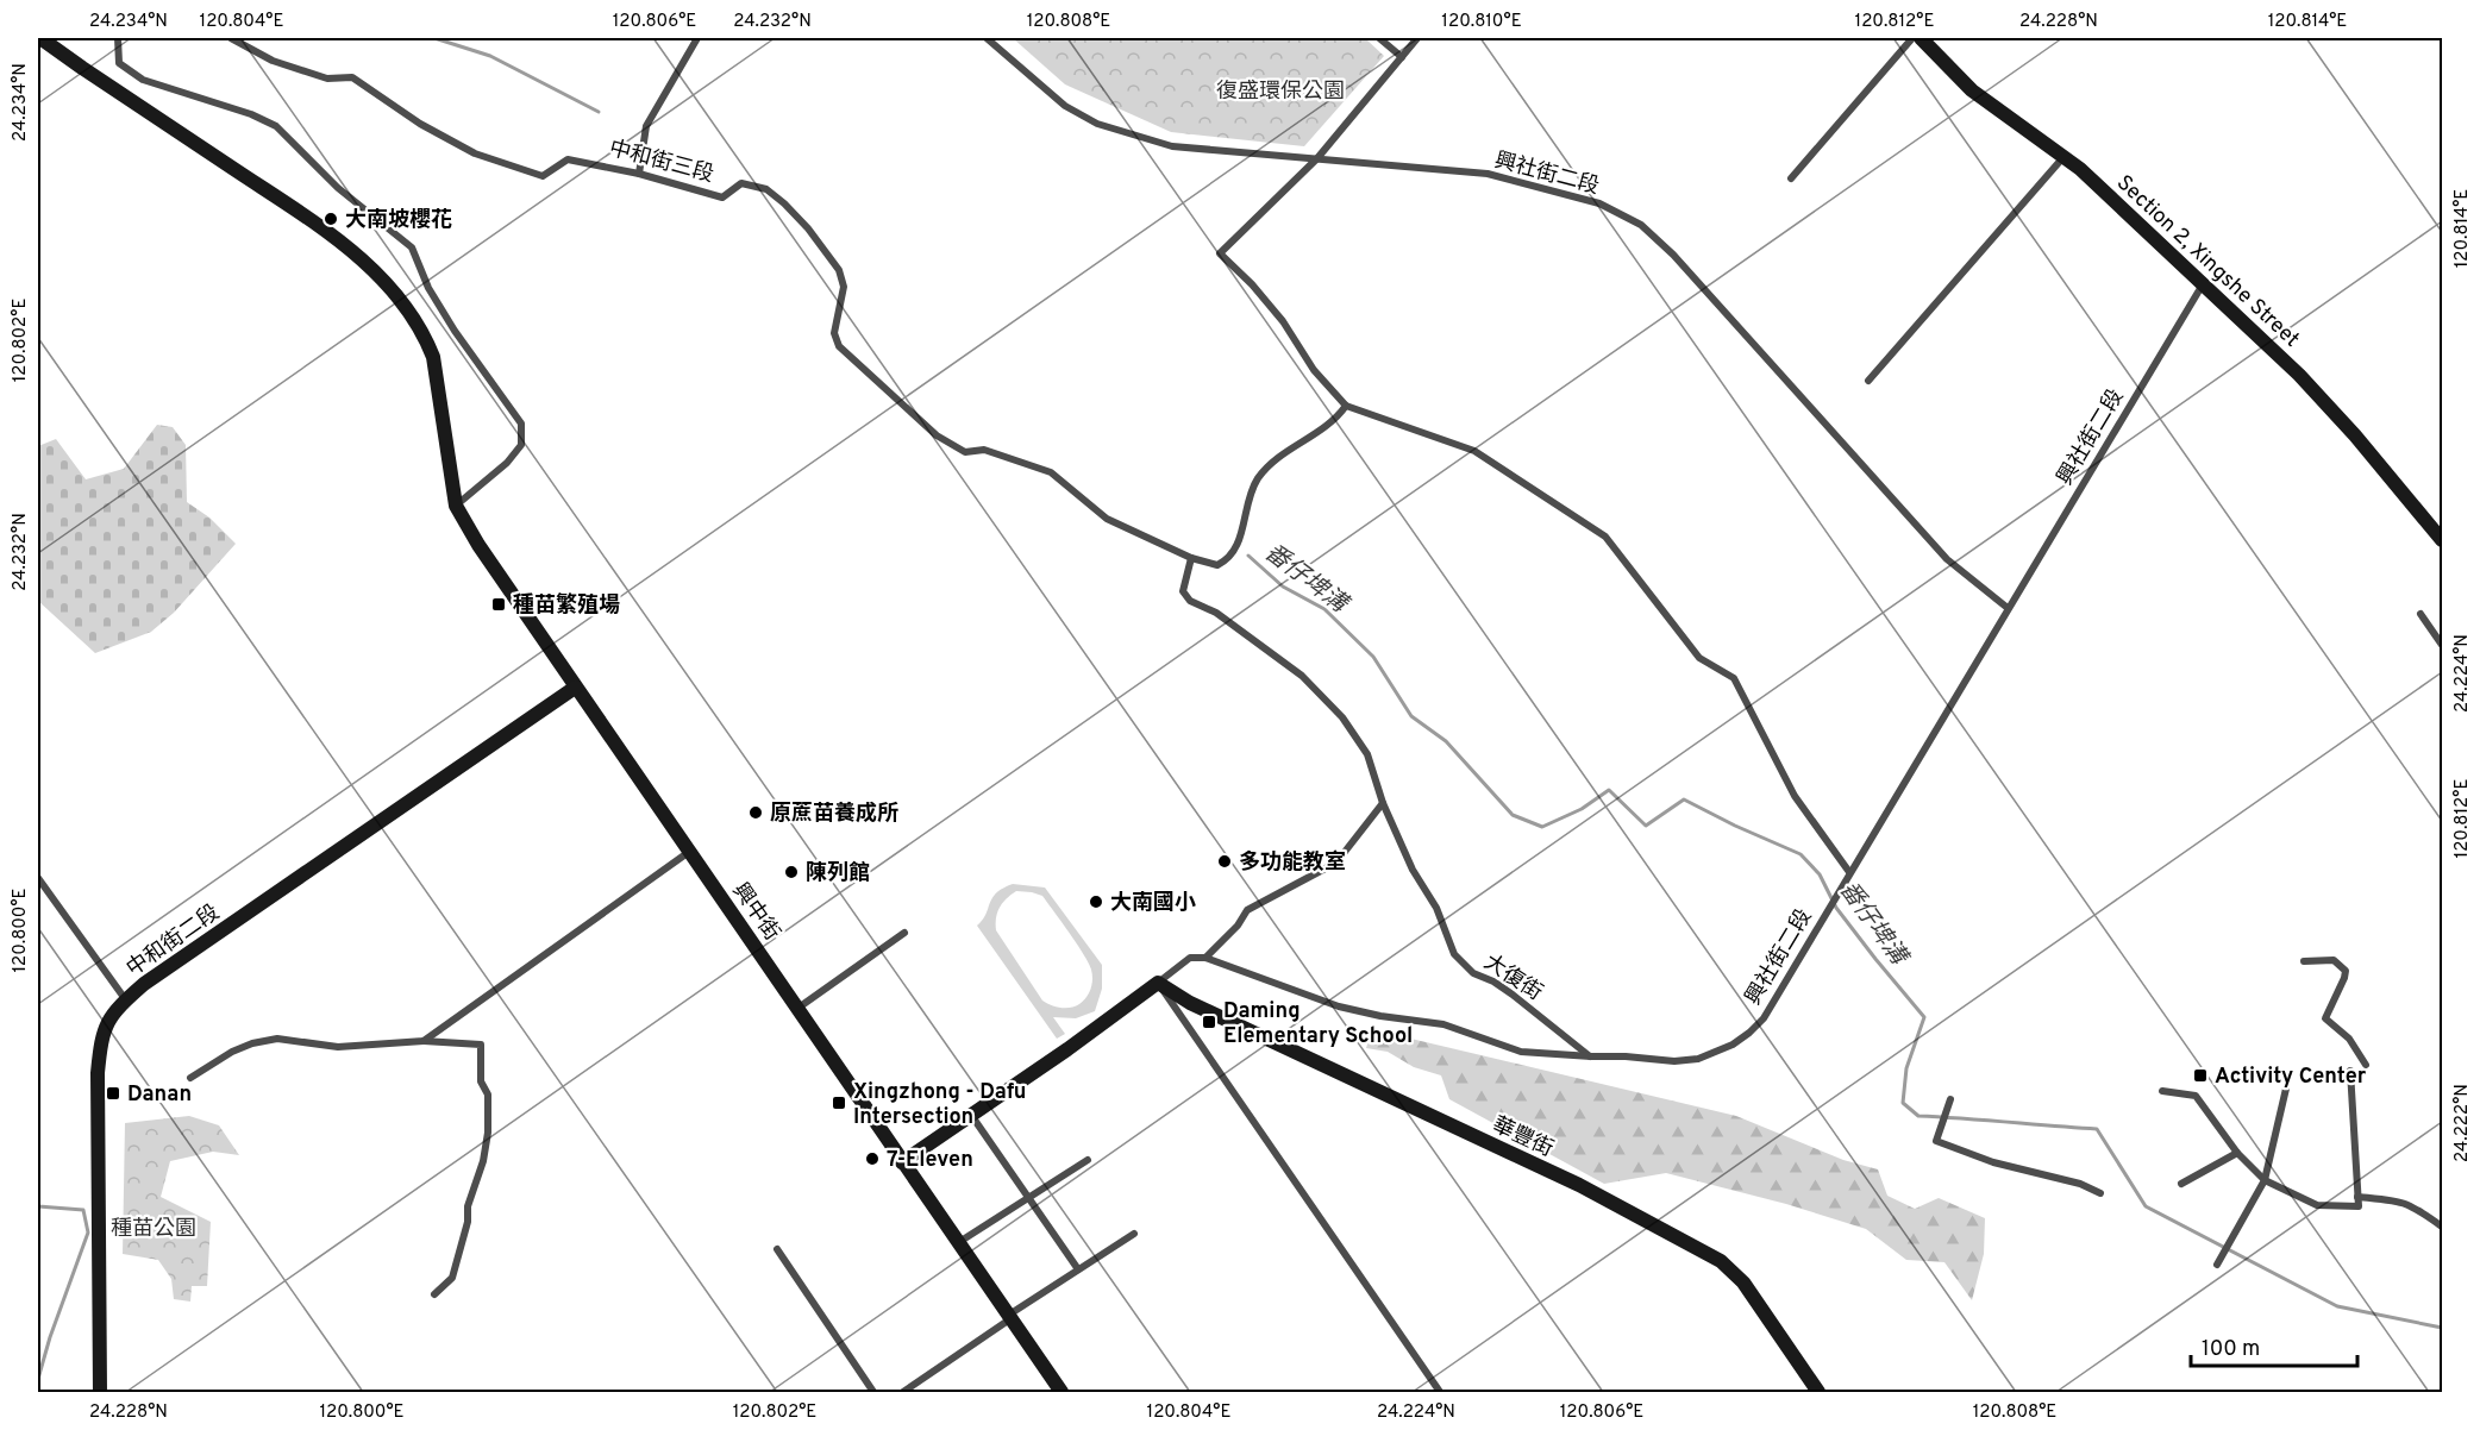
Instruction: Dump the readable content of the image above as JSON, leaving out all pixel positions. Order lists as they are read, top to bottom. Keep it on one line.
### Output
{"streets":{"street":["中和街三段","興社街二段","Section 2, Xingshe Street","興中街","中和街二段","大復街","華豐街"]},"crossings":[["中和街三段","大復街"],["興社街二段","Section 2, Xingshe Street"],["興社街二段","大復街"],["興中街","中和街二段"]],"water":["番仔埤溝"],"parks":["復盛環保公園","種苗公園"],"places":{"other":["大南坡櫻花","原蔗苗養成所","多功能教室","陳列館","大南國小","7-Eleven"],"transit":["種苗繁殖場","Daming Elementary School","Activity Center","Danan","Xingzhong - Dafu Intersection"]},"scale_bar":"100 m","coordinates":["24.234°N","120.804°E","120.806°E","24.232°N","120.808°E","120.810°E","120.812°E","24.228°N","120.814°E","120.802°E","24.224°N","120.800°E","24.222°N"]}
